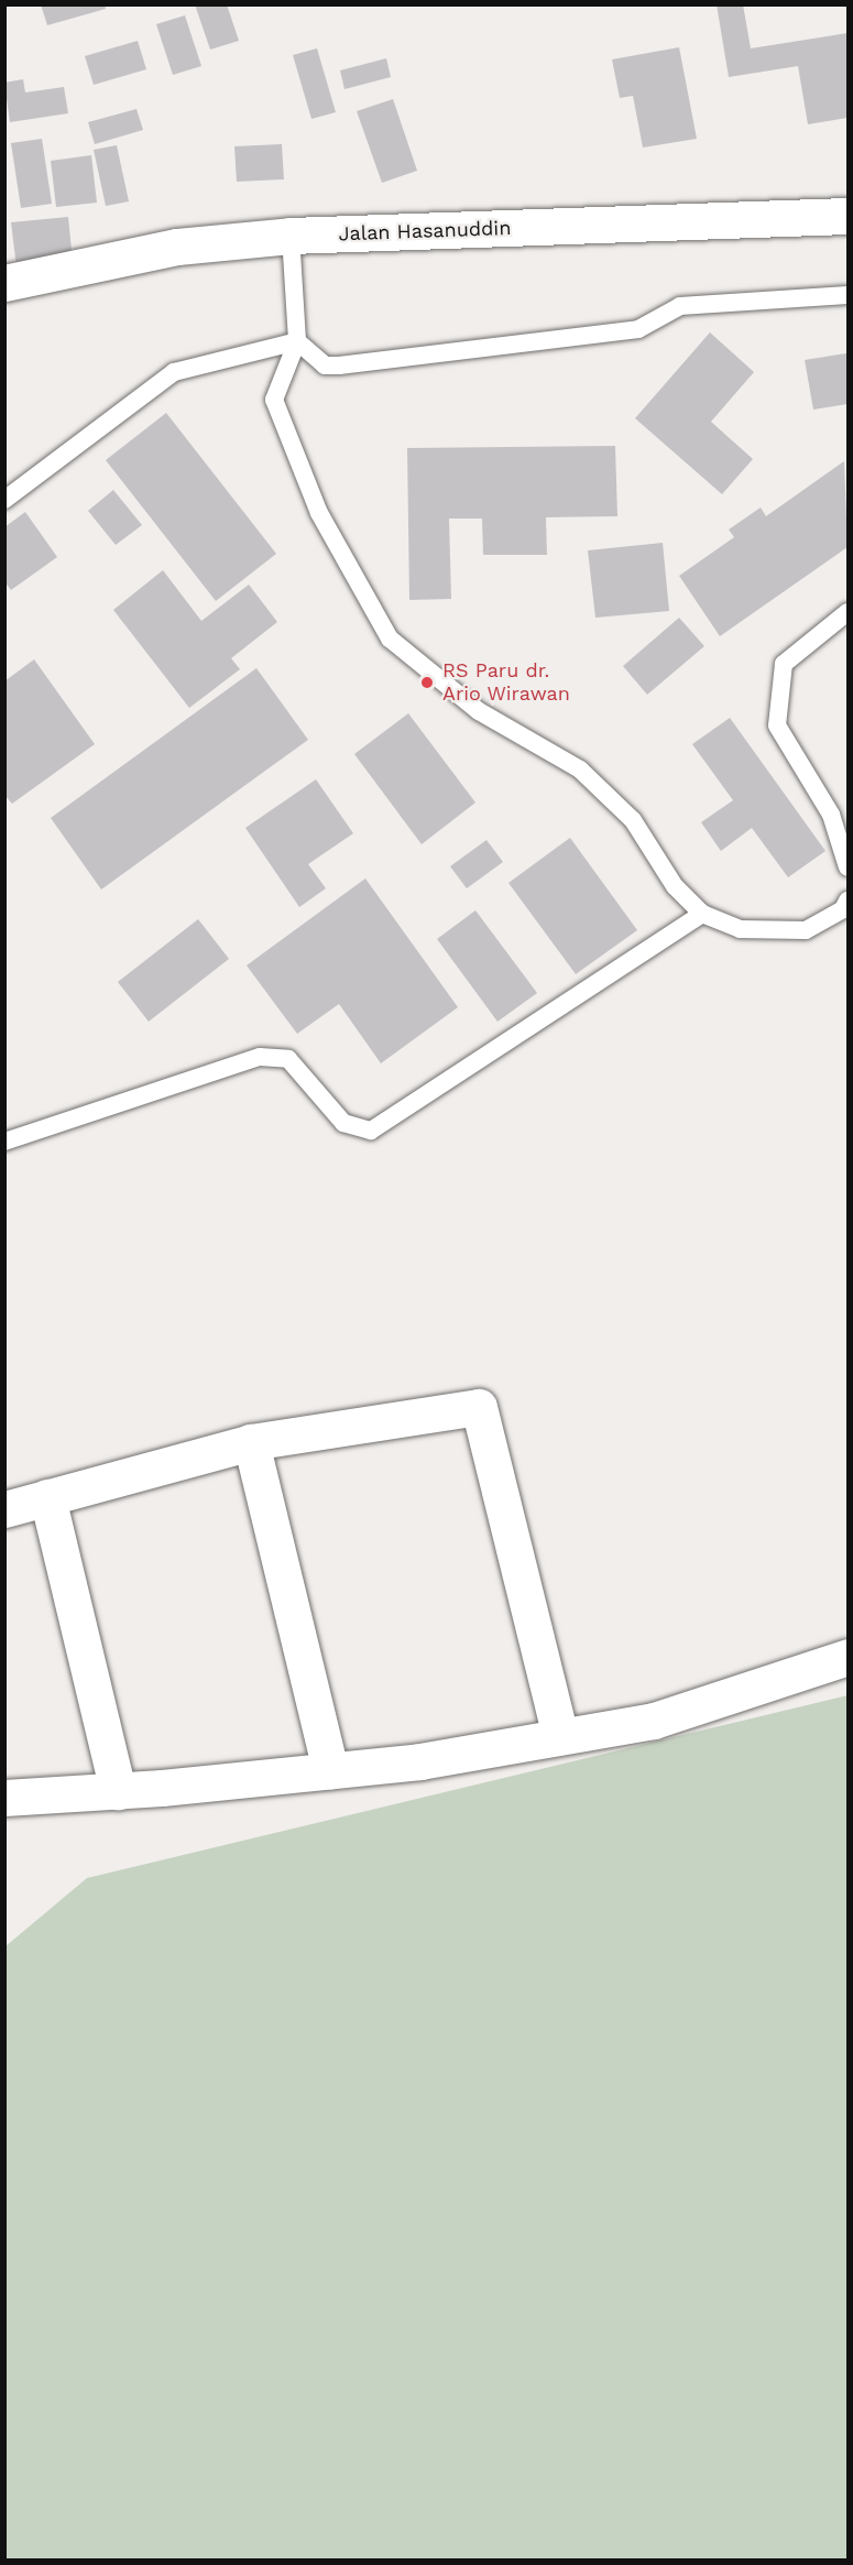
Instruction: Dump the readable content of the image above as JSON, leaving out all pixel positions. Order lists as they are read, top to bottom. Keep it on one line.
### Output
{"streets":{"street":["Jalan Hasanuddin"]},"places":["RS Paru dr. Ario Wirawan"]}
